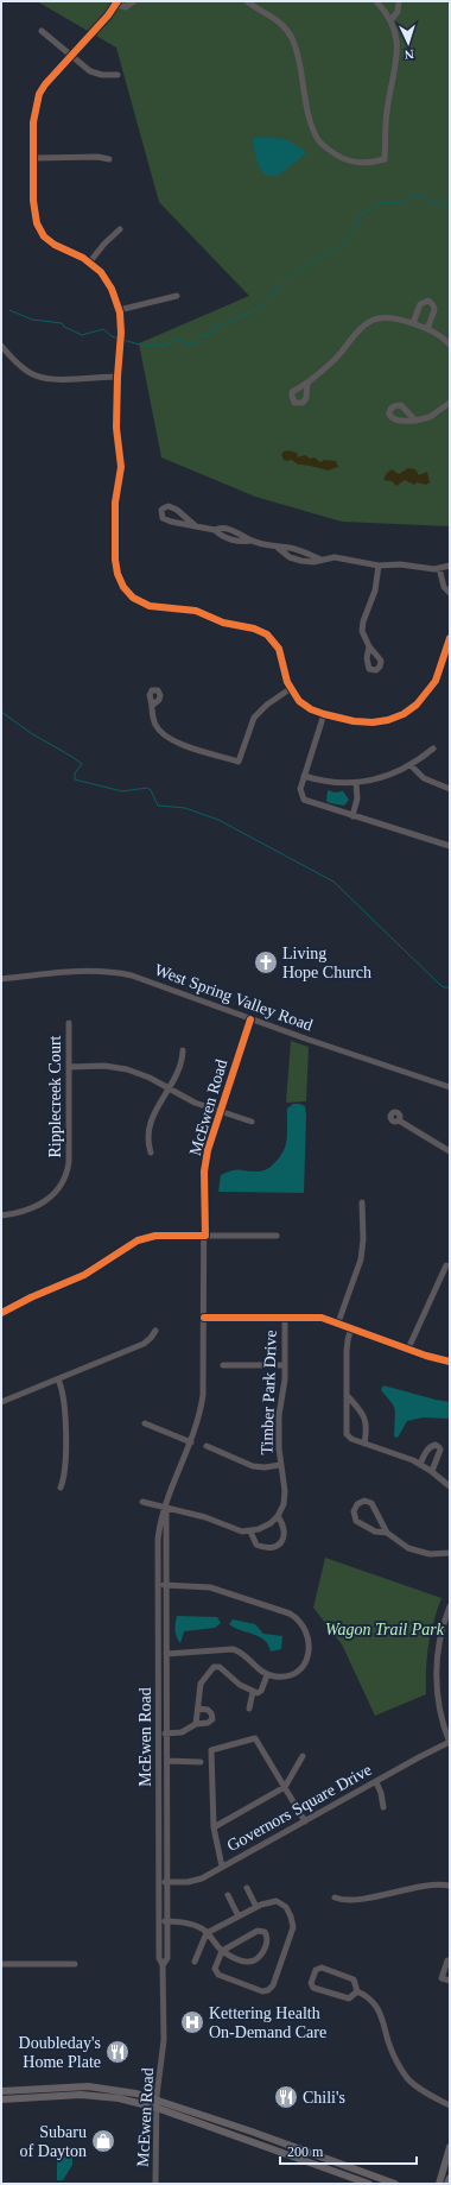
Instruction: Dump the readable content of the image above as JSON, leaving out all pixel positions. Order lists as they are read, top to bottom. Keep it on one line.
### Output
{"streets":{"street":["West Spring Valley Road","Ripplecreek Court","McEwen Road","Timber Park Drive","Governors Square Drive"]},"crossings":[["West Spring Valley Road","McEwen Road"],["McEwen Road","Governors Square Drive"]],"parks":["Wagon Trail Park"],"places":{"church":["Living Hope Church"],"hospital":["Kettering Health On-Demand Care"],"restaurant":["Doubleday's Home Plate","Chili's"],"shop":["Subaru of Dayton"]},"scale_bar":"200 m","north":"bottom"}
